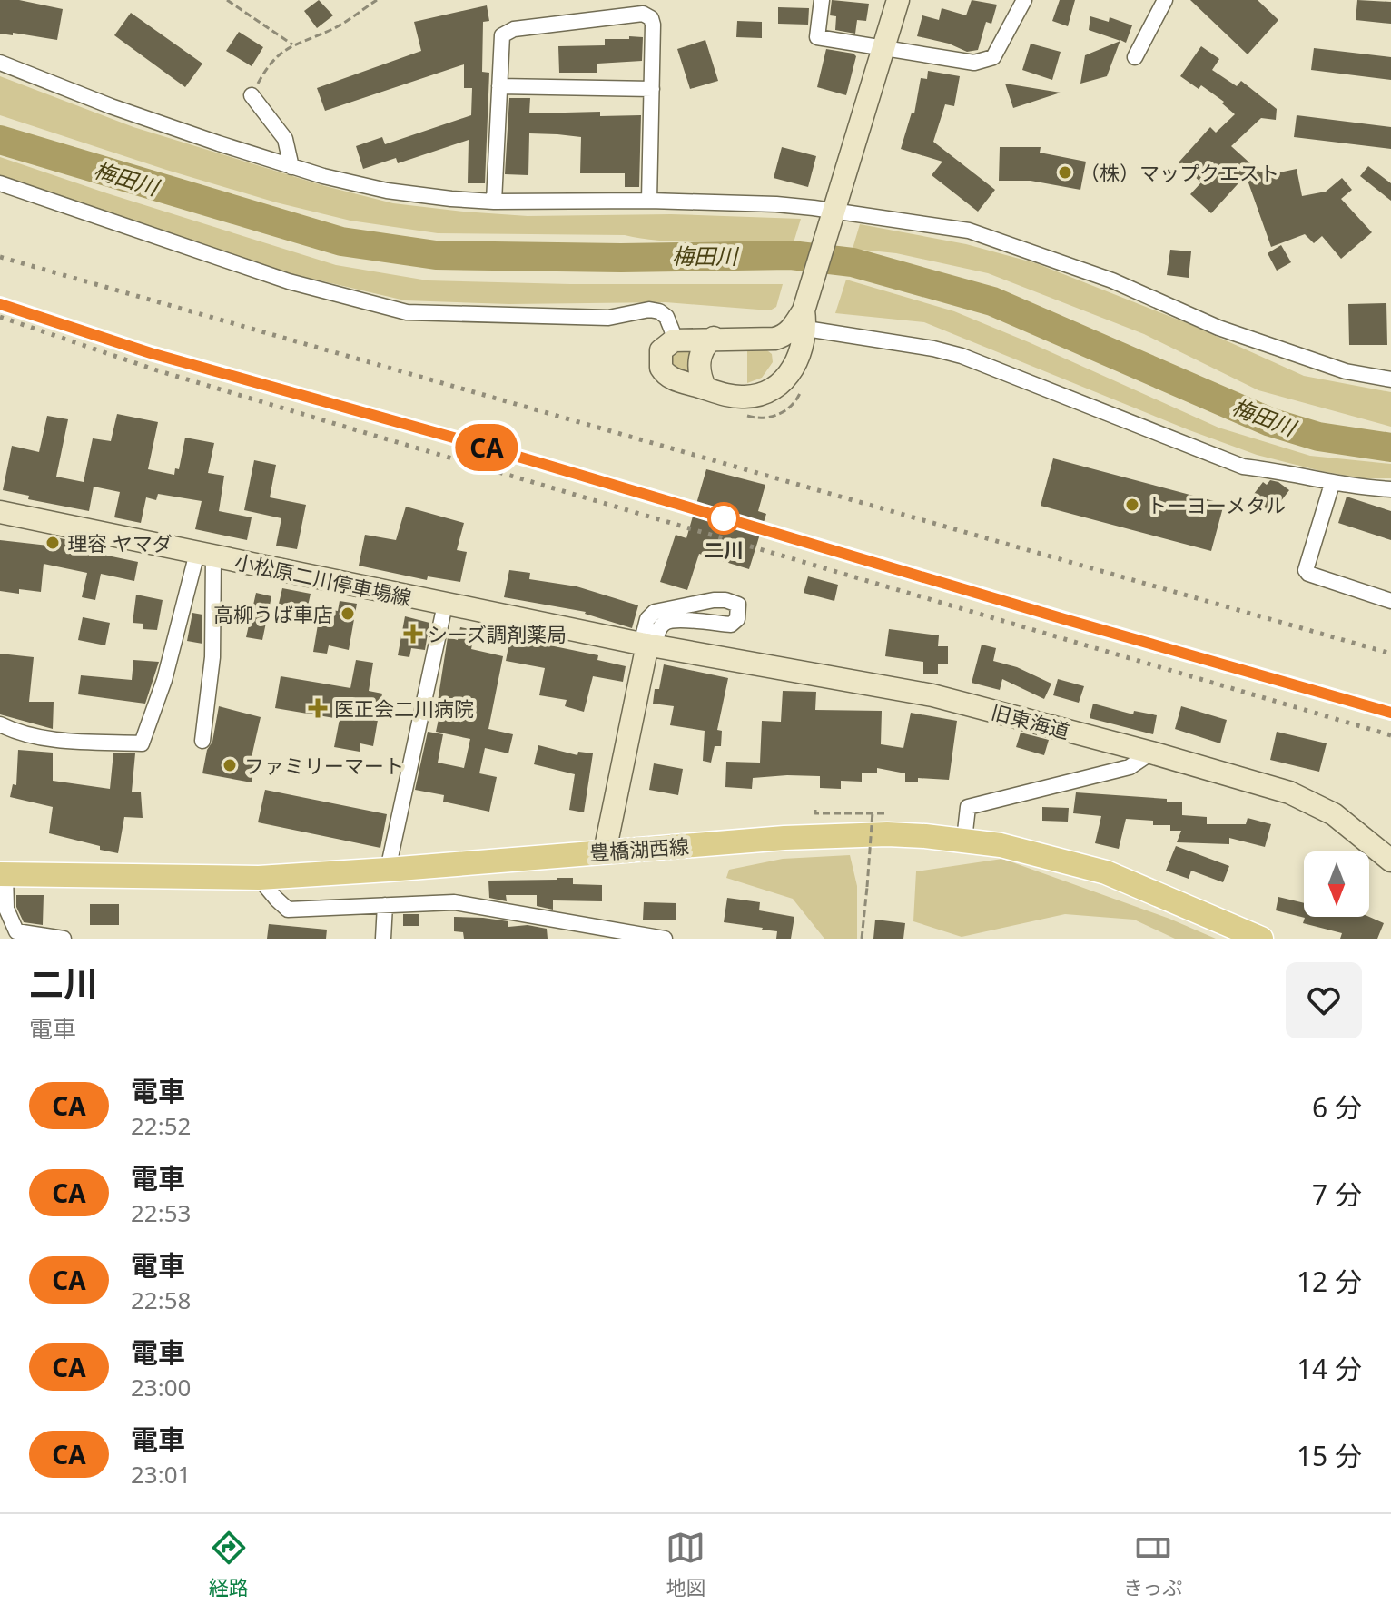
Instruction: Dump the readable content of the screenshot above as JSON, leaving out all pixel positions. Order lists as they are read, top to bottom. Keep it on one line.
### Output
{"streets":{"main road":["豊橋湖西線"],"street":["小松原二川停車場線","旧東海道"]},"crossings":[["小松原二川停車場線","旧東海道"]],"water":["梅田川"],"places":{"other":["（株）マップクエスト","トーヨーメタル","二川","理容 ヤマダ","高柳うば車店","ファミリーマート"],"health":["シーズ調剤薬局","医正会二川病院"]},"north":"bottom","page":{"on_map":"CA","heading":["二川","電車"],"list":[{"mark":"CA","name":"電車","note":"22:52","value":"6 分"},{"mark":"CA","name":"電車","note":"22:53","value":"7 分"},{"mark":"CA","name":"電車","note":"22:58","value":"12 分"},{"mark":"CA","name":"電車","note":"23:00","value":"14 分"},{"mark":"CA","name":"電車","note":"23:01","value":"15 分"}],"tabs":["経路","地図","きっぷ"]}}
